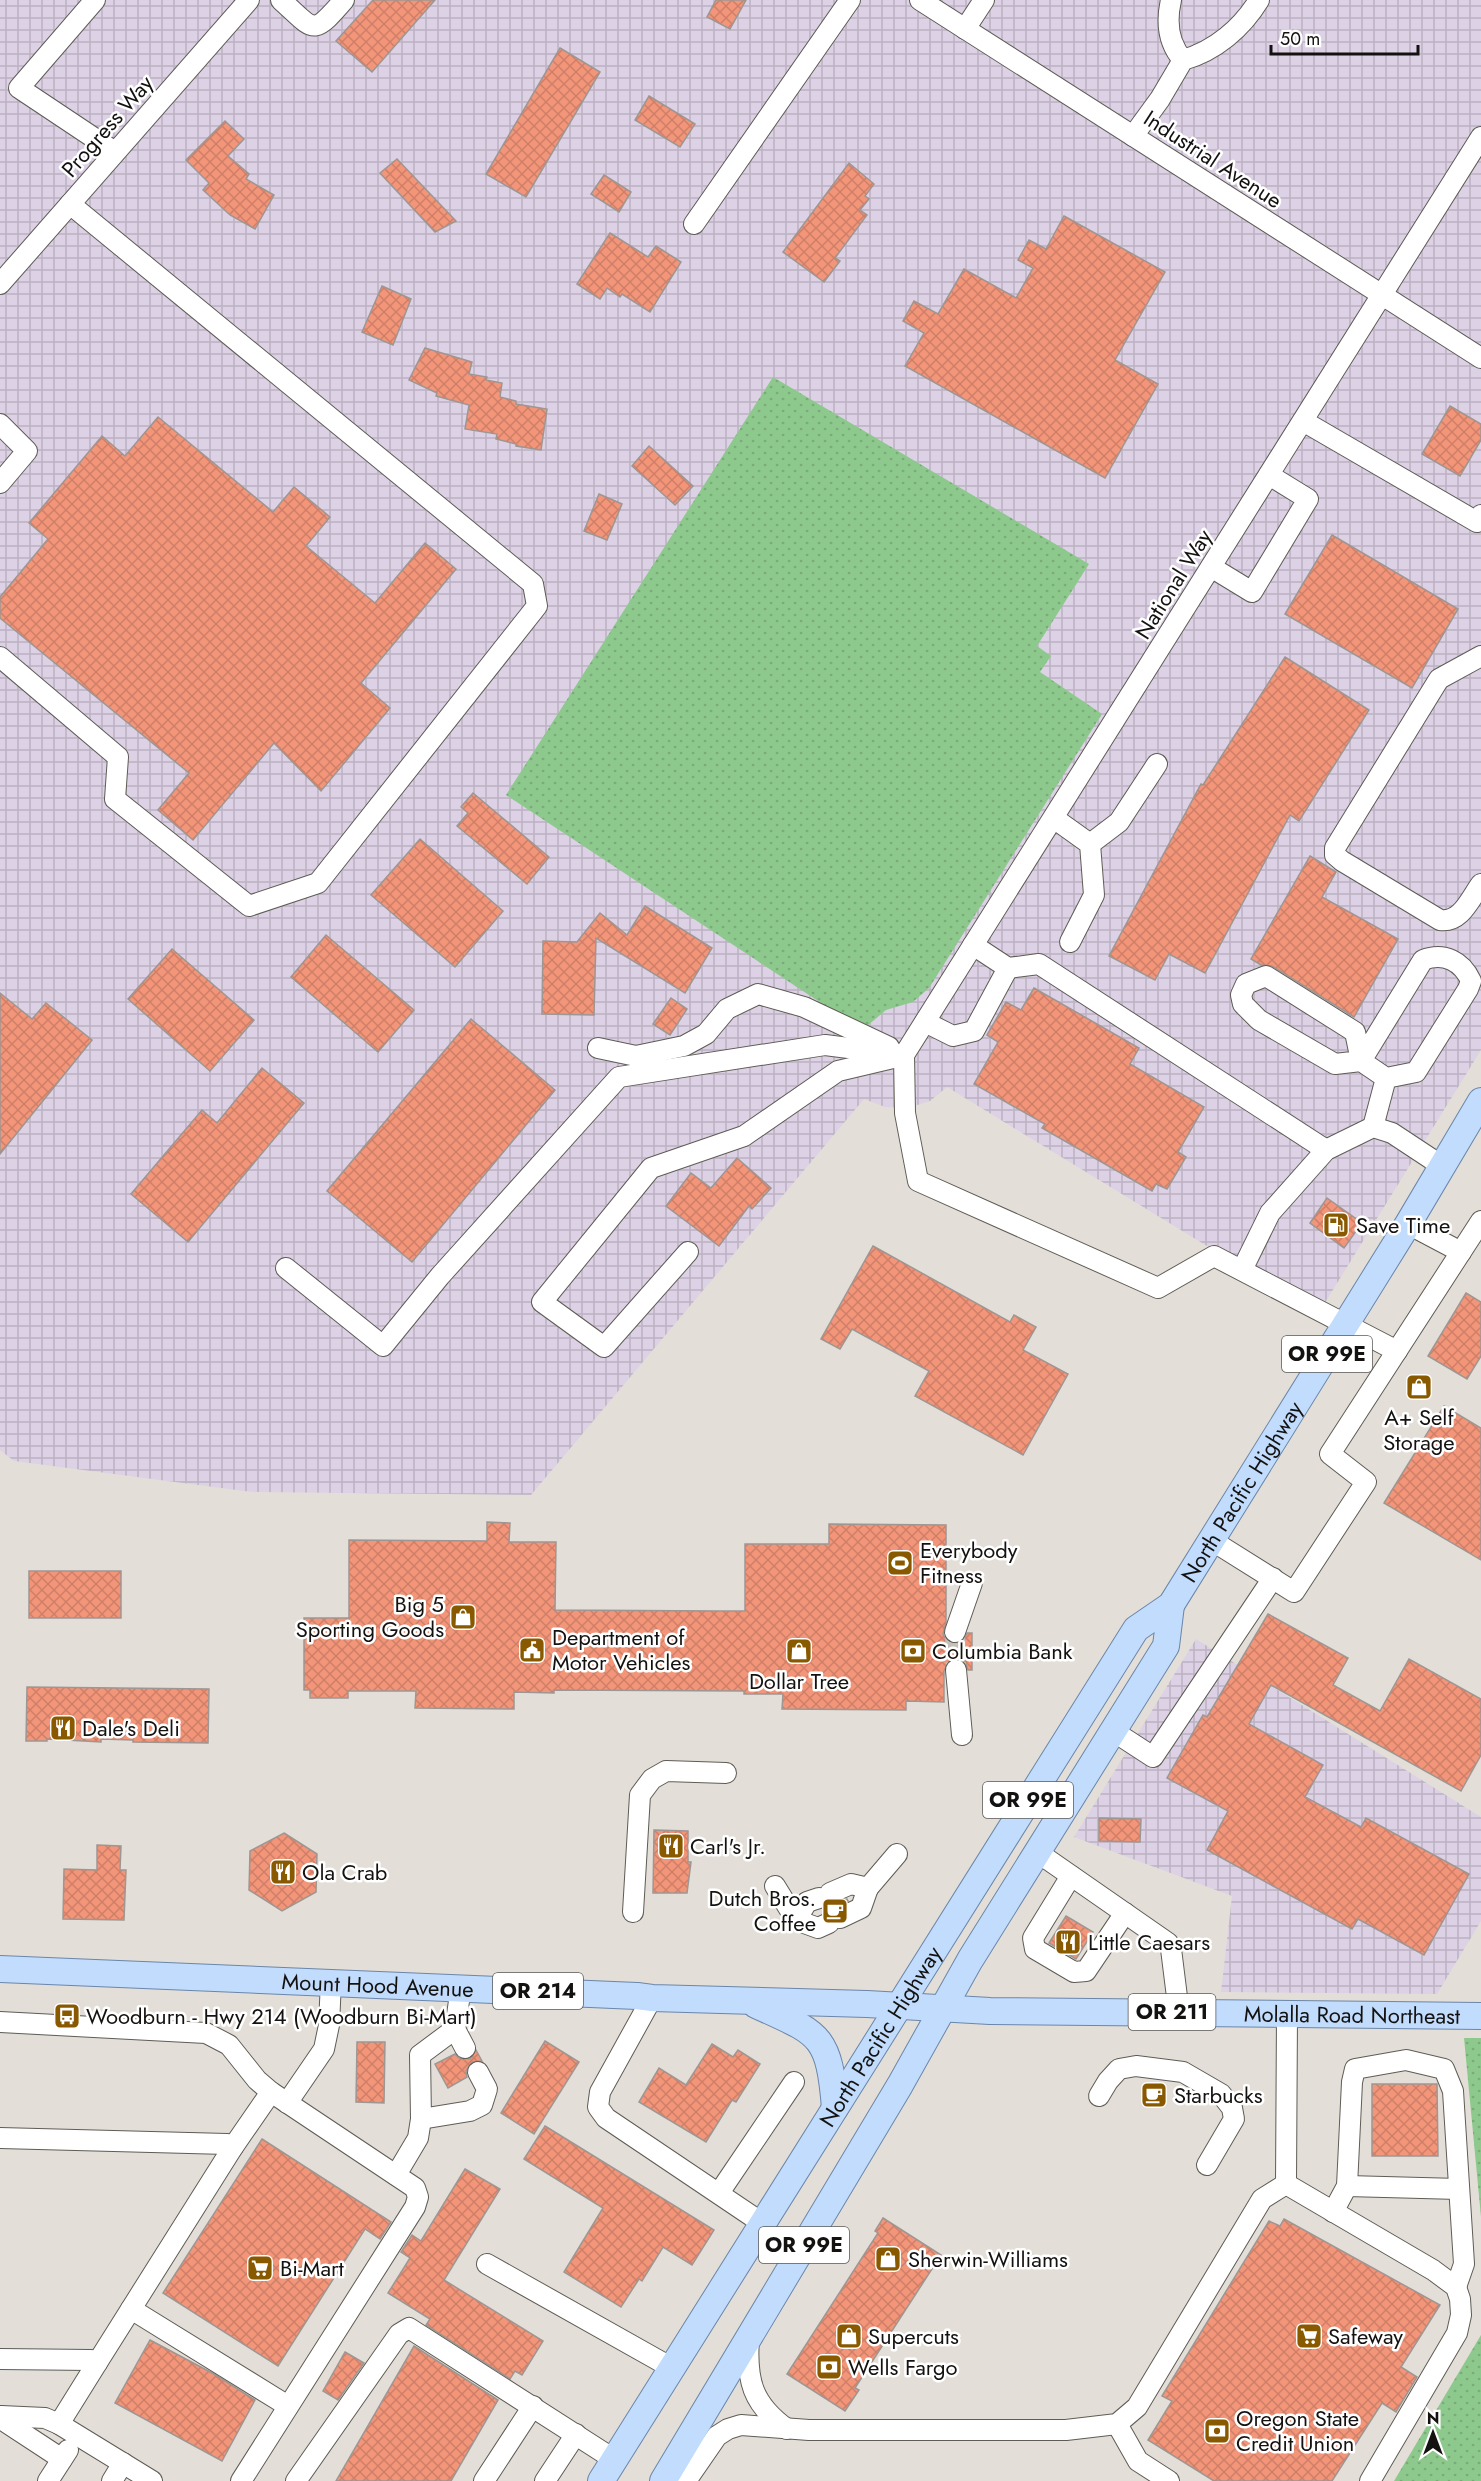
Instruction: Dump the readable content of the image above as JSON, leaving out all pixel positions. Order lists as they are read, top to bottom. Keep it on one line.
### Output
{"streets":{"main road":["OR 99E","North Pacific Highway","Mount Hood Avenue","OR 214","OR 211","Molalla Road Northeast"],"street":["Progress Way","Industrial Avenue","National Way"]},"crossings":[["Industrial Avenue","National Way"],["North Pacific Highway","Mount Hood Avenue"],["North Pacific Highway","OR 214"],["North Pacific Highway","Molalla Road Northeast"],["Mount Hood Avenue","OR 214"],["Mount Hood Avenue","Molalla Road Northeast"]],"places":{"fuel station":["Save Time"],"shop":["A+ Self Storage","Big 5 Sporting Goods","Dollar Tree","Sherwin-Williams","Supercuts"],"sports":["Everybody Fitness"],"public building":["Department of Motor Vehicles"],"bank":["Columbia Bank","Wells Fargo","Oregon State Credit Union"],"restaurant":["Dale's Deli","Carl's Jr.","Ola Crab","Little Caesars"],"cafe":["Dutch Bros. Coffee","Starbucks"],"bus stop":["Woodburn - Hwy 214 (Woodburn Bi-Mart)"],"supermarket":["Bi-Mart","Safeway"]},"scale_bar":"50 m","north":"top"}
